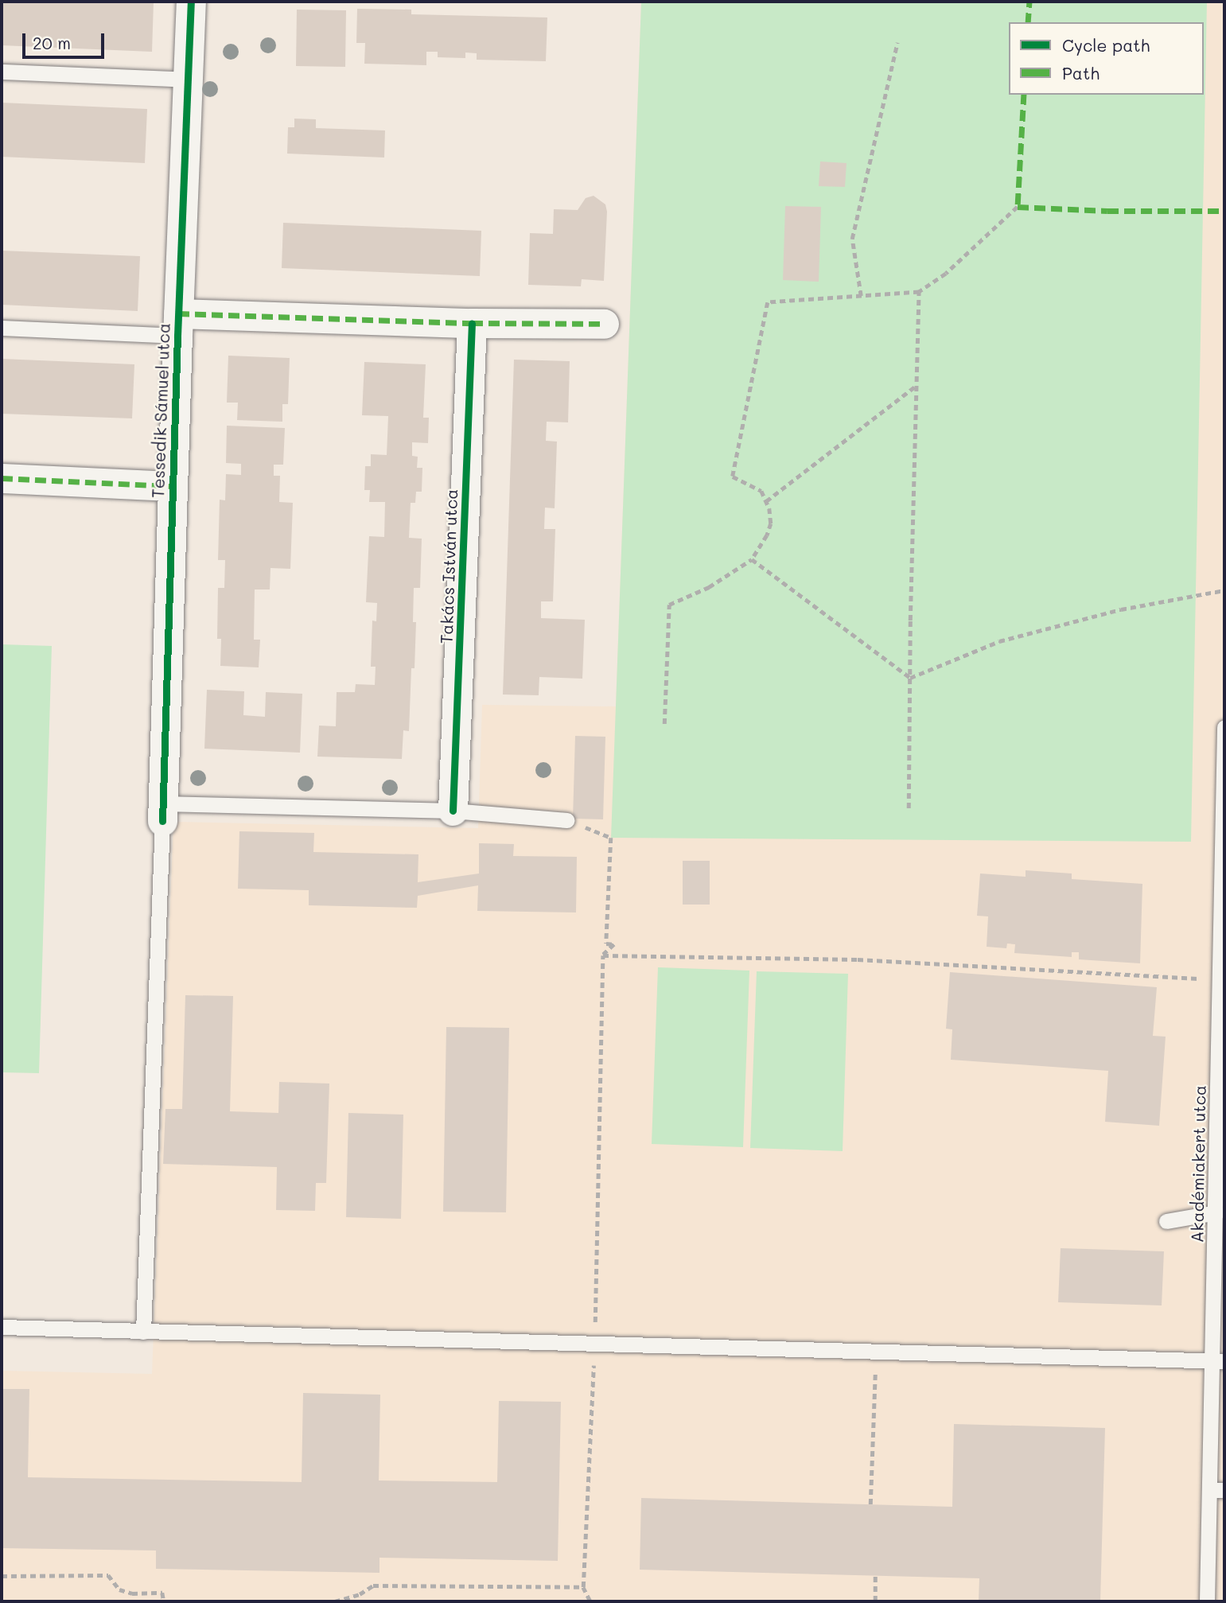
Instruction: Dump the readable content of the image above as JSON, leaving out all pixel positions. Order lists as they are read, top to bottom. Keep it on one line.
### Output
{"streets":{"street":["Tessedik Sámuel utca","Takács István utca"],"lane":["Akadémiakert utca"]},"legend":["Cycle path","Path"],"scale_bar":"20 m"}
